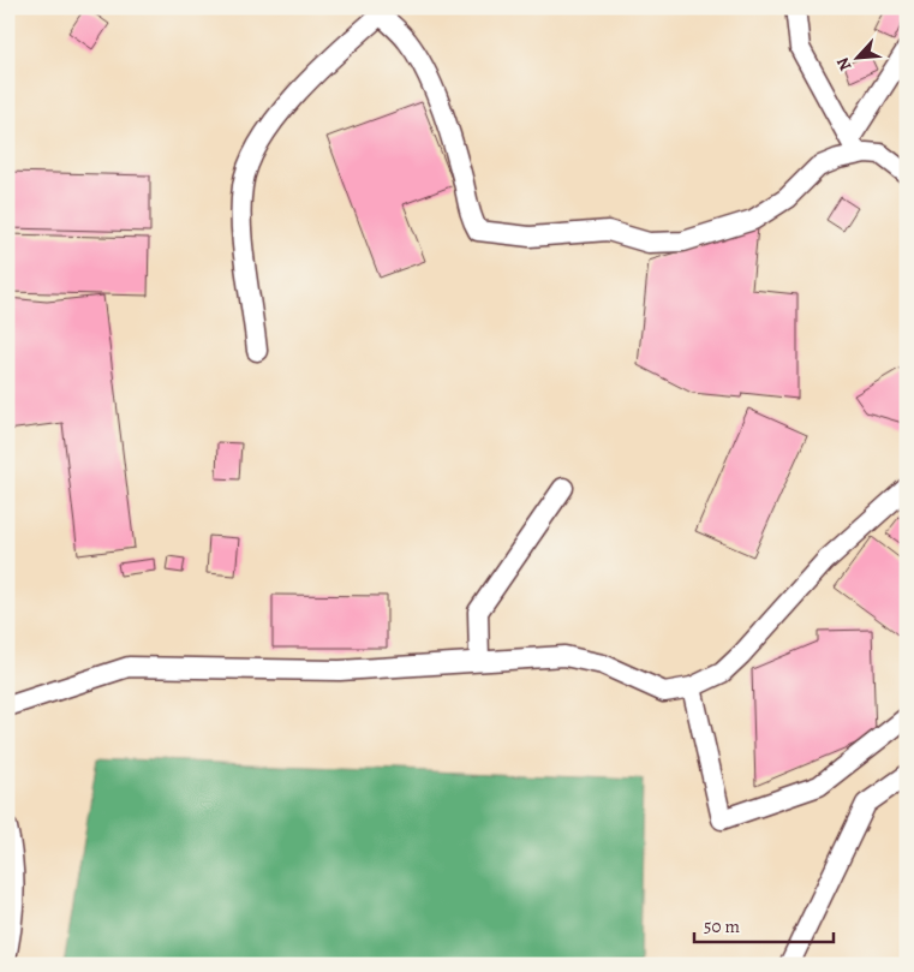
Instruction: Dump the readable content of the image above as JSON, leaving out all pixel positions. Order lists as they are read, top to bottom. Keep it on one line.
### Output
{"scale_bar":"50 m","north":"bottom left"}
